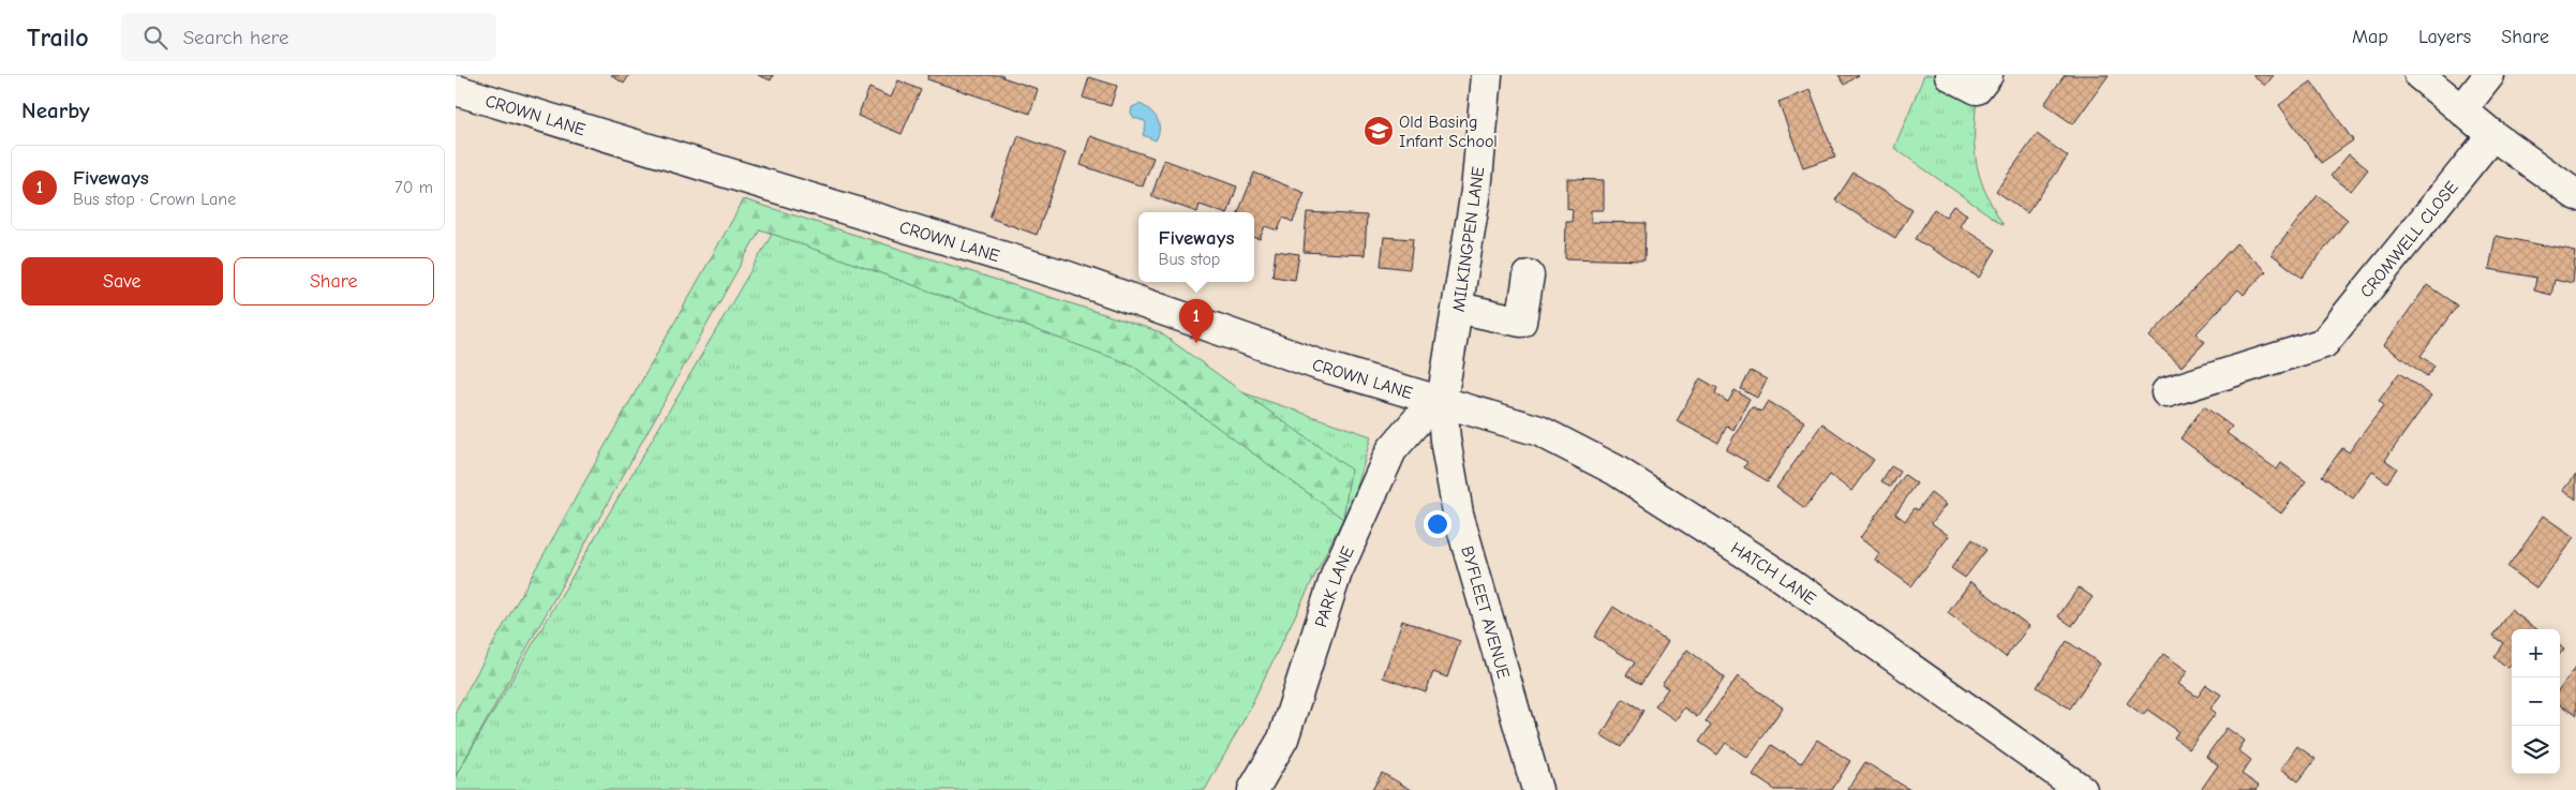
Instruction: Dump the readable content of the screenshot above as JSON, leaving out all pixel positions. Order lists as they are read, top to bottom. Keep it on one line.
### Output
{"streets":{"street":["CROWN LANE","MILKINGPEN LANE","CROMWELL CLOSE","HATCH LANE","PARK LANE","BYFLEET AVENUE"]},"crossings":[["CROWN LANE","MILKINGPEN LANE"],["CROWN LANE","HATCH LANE"],["CROWN LANE","PARK LANE"],["CROWN LANE","BYFLEET AVENUE"],["MILKINGPEN LANE","HATCH LANE"],["MILKINGPEN LANE","PARK LANE"],["MILKINGPEN LANE","BYFLEET AVENUE"],["HATCH LANE","PARK LANE"],["HATCH LANE","BYFLEET AVENUE"],["PARK LANE","BYFLEET AVENUE"]],"places":{"school or university":["Old Basing Infant School"]},"page":{"header":"Trailo","search":"Search here","nav":["Map","Layers","Share"],"heading":"Nearby","list":[{"mark":"1","name":"Fiveways","note":"Bus stop · Crown Lane","value":"70 m"}],"popup":["Fiveways","Bus stop"],"buttons":["Save","Share"],"pins":"1","map_buttons":["+","−"]}}
